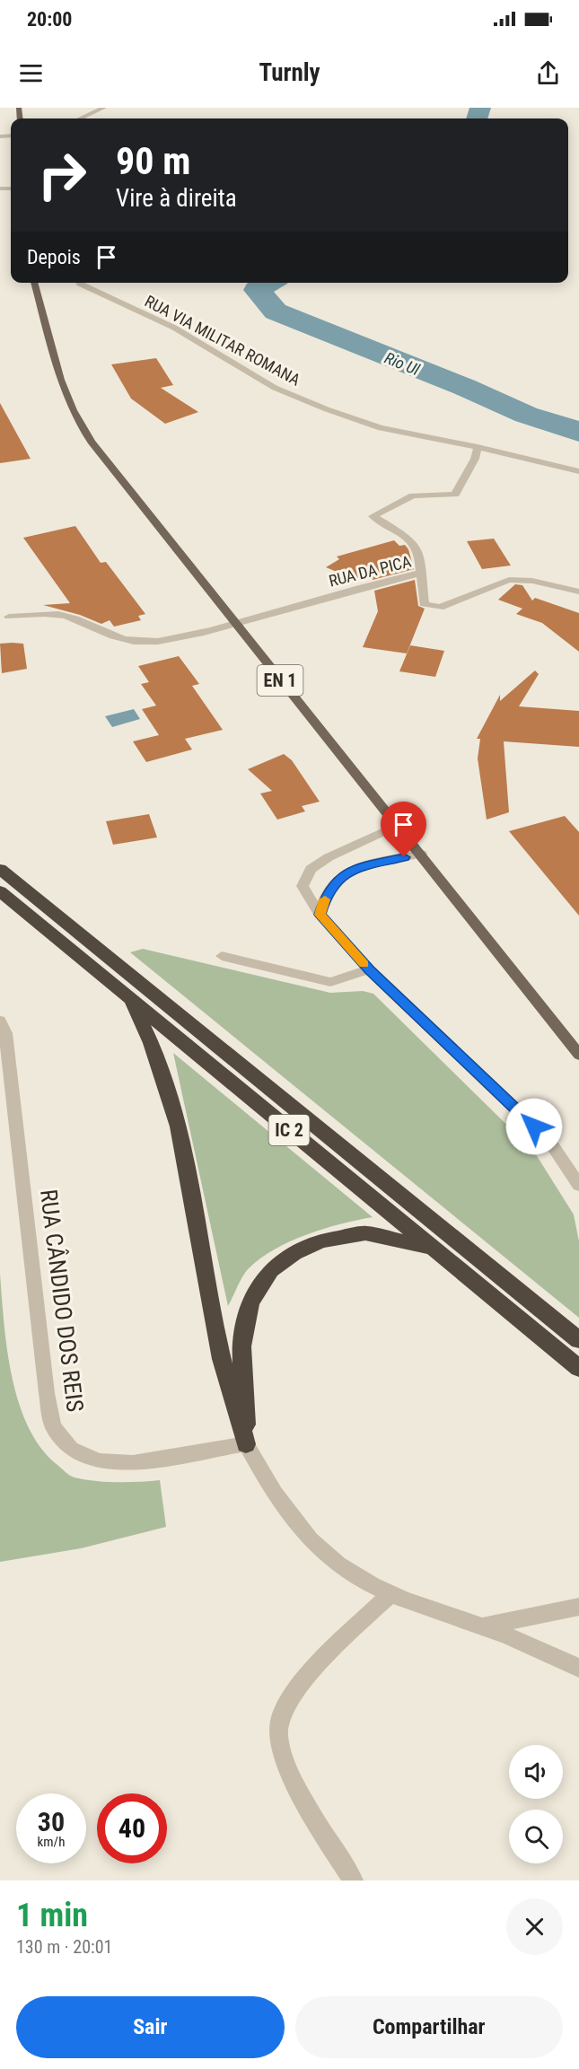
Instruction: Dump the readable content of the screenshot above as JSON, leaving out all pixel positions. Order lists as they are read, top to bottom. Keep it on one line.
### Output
{"streets":{"highway":["IC 2"],"main road":["EN 1"],"street":["RUA VIA MILITAR ROMANA","RUA DA PICA","RUA CÂNDIDO DOS REIS"]},"crossings":[["RUA DA PICA","EN 1"]],"water":["Rio Ul"],"page":{"status":"20:00","header":"Turnly","turn":["90 m","Vire à direita"],"then":"Depois","speed":"30 km/h","limit":"40","heading":["1 min","130 m · 20:01"],"buttons":["Sair","Compartilhar"]}}
